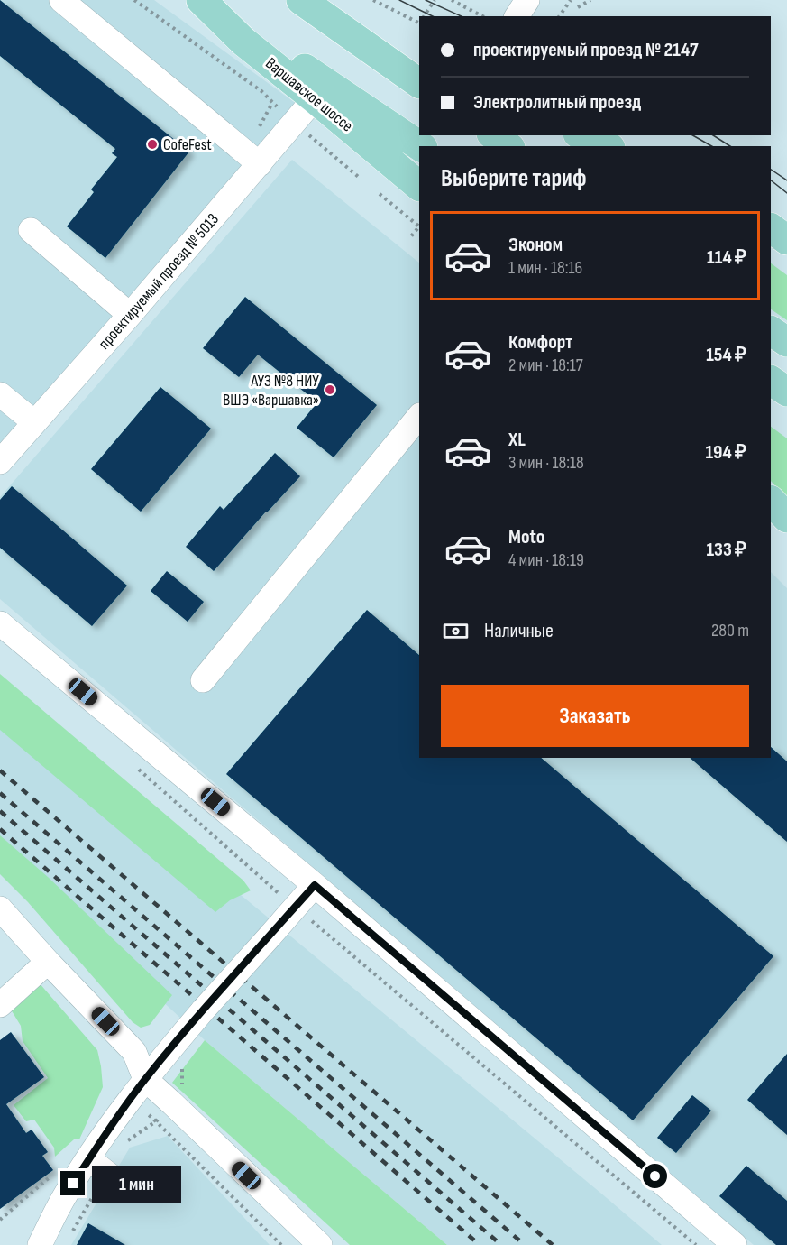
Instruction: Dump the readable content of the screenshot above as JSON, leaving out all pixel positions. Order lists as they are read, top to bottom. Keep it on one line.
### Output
{"streets":{"main road":["Варшавское шоссе"],"street":["проектируемый проезд № 5013"]},"crossings":[["Варшавское шоссе","проектируемый проезд № 5013"]],"places":["CofeFest","АУЗ №8 НИУ ВШЭ «Варшавка»"],"page":{"banner":["проектируемый проезд № 2147","Электролитный проезд"],"heading":"Выберите тариф","list":[{"name":"Эконом","note":"1 мин · 18:16","value":"114 ₽"},{"name":"Комфорт","note":"2 мин · 18:17","value":"154 ₽"},{"name":"XL","note":"3 мин · 18:18","value":"194 ₽"},{"name":"Moto","note":"4 мин · 18:19","value":"133 ₽"}],"pay":["Наличные","280 m"],"buttons":"Заказать","bubble":"1 мин"}}
